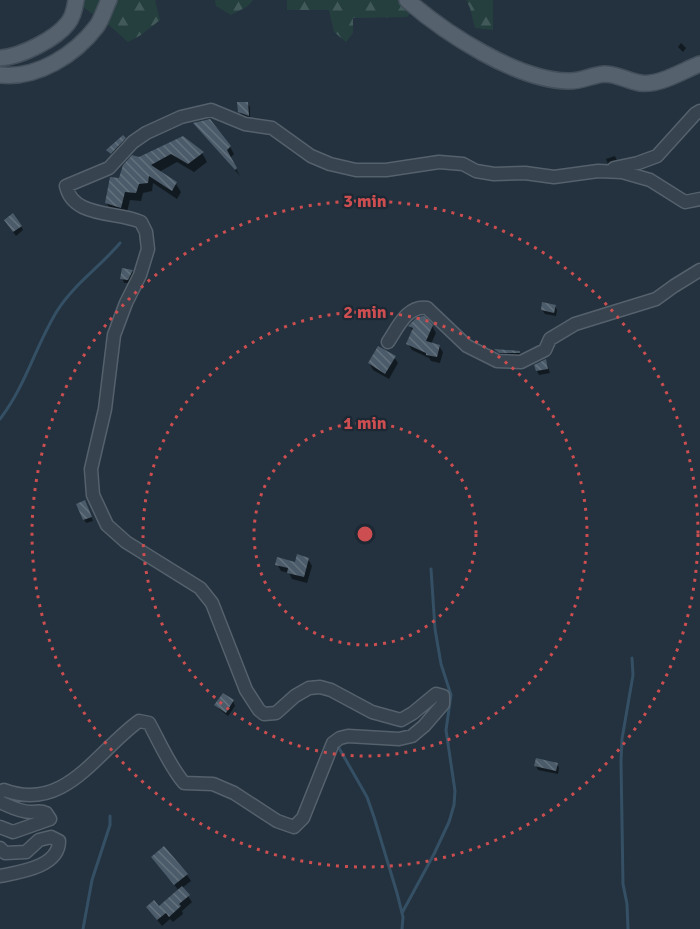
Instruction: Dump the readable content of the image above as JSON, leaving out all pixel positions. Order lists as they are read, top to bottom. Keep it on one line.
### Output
{"rings":["3 min","2 min","1 min"]}
